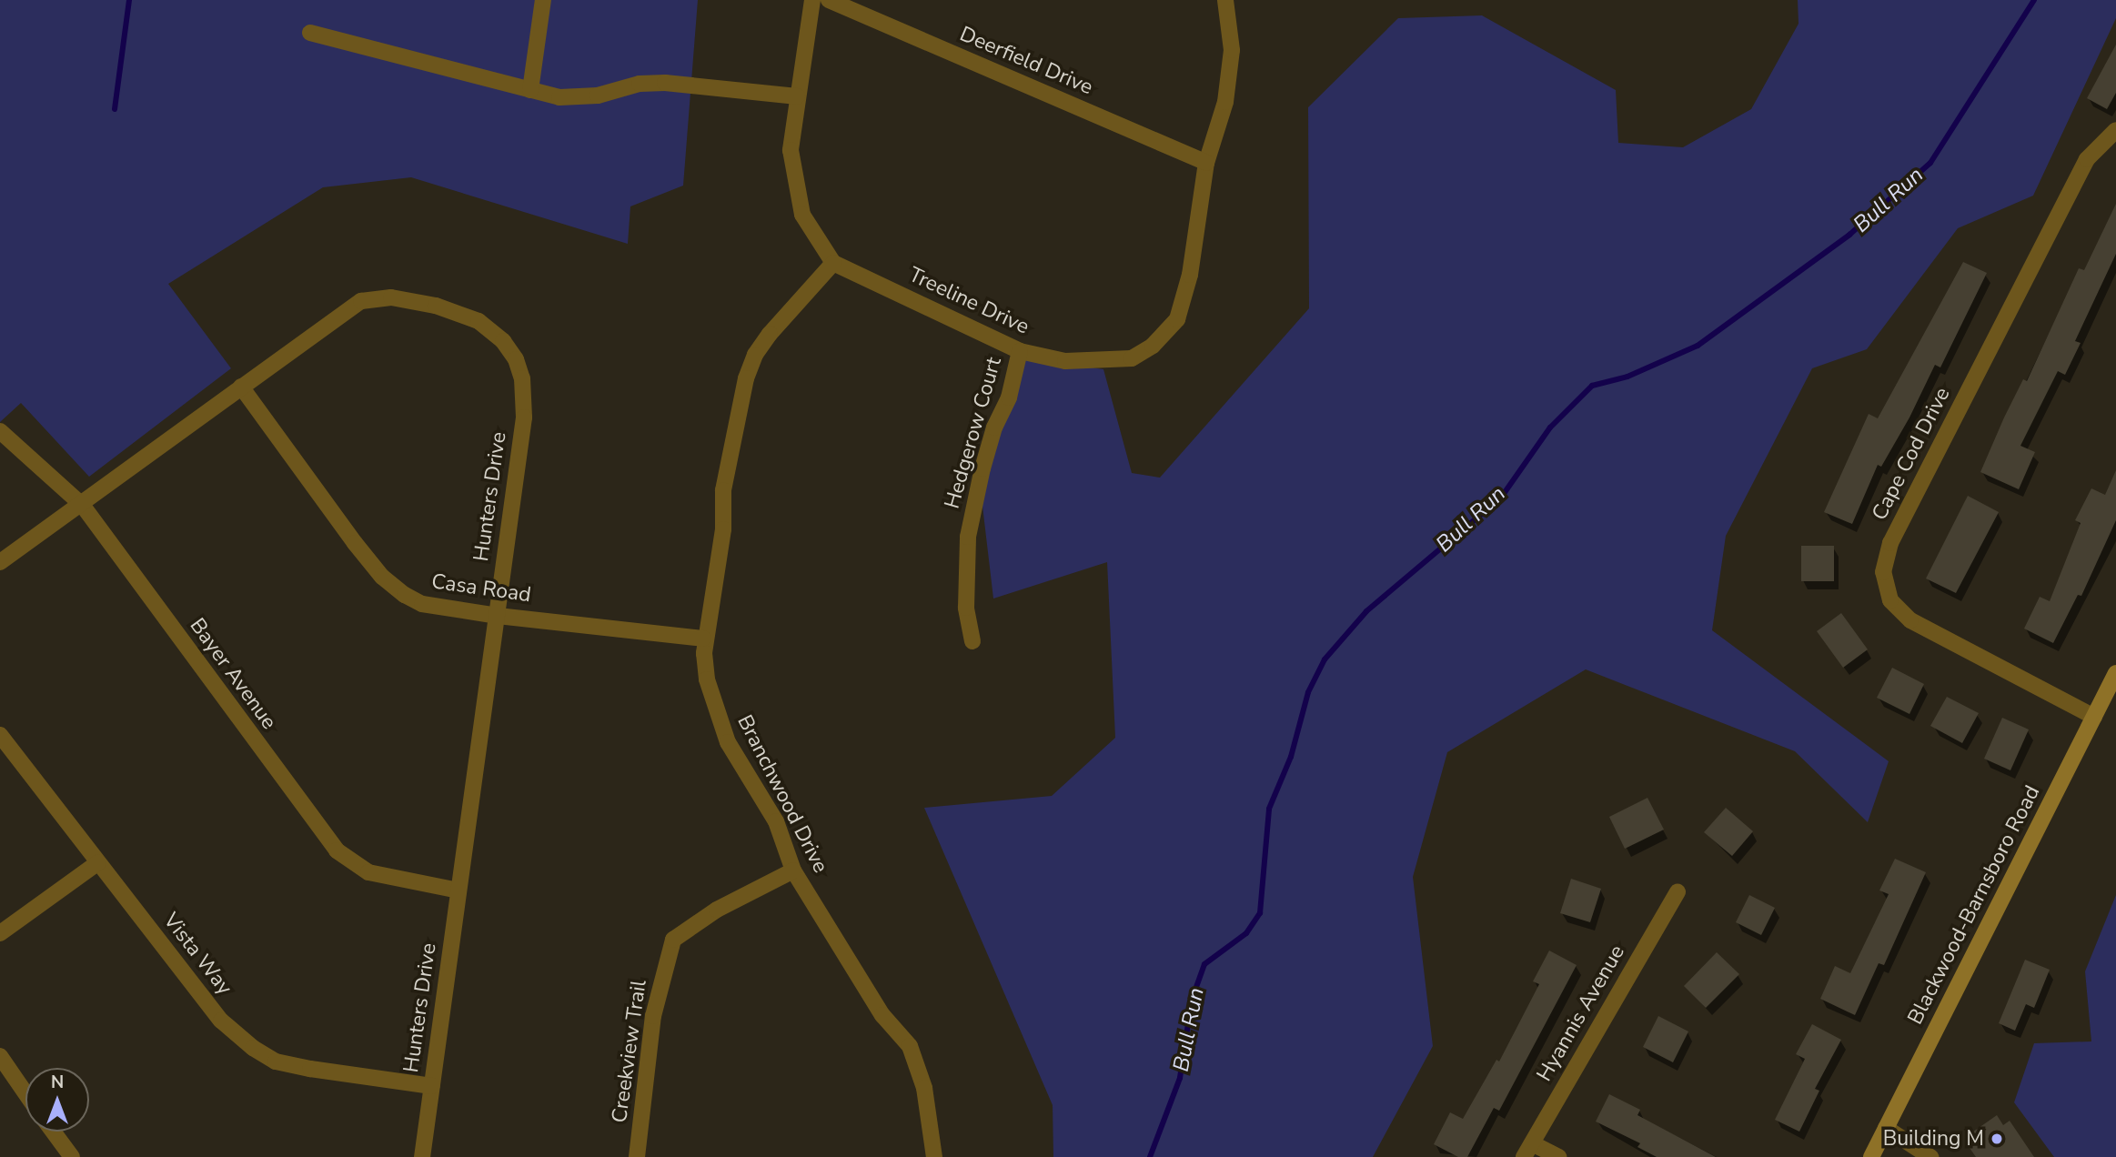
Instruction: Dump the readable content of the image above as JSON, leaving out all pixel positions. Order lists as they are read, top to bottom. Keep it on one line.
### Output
{"streets":{"main road":["Blackwood-Barnsboro Road"],"street":["Deerfield Drive","Treeline Drive","Hedgerow Court","Cape Cod Drive","Hunters Drive","Casa Road","Bayer Avenue","Branchwood Drive","Vista Way","Hyannis Avenue","Creekview Trail"]},"crossings":[["Deerfield Drive","Treeline Drive"],["Treeline Drive","Hedgerow Court"],["Treeline Drive","Branchwood Drive"],["Cape Cod Drive","Blackwood-Barnsboro Road"],["Hunters Drive","Casa Road"],["Hunters Drive","Bayer Avenue"],["Hunters Drive","Vista Way"],["Casa Road","Branchwood Drive"],["Branchwood Drive","Creekview Trail"]],"water":["Bull Run"],"places":["Building M"],"north":"top"}
